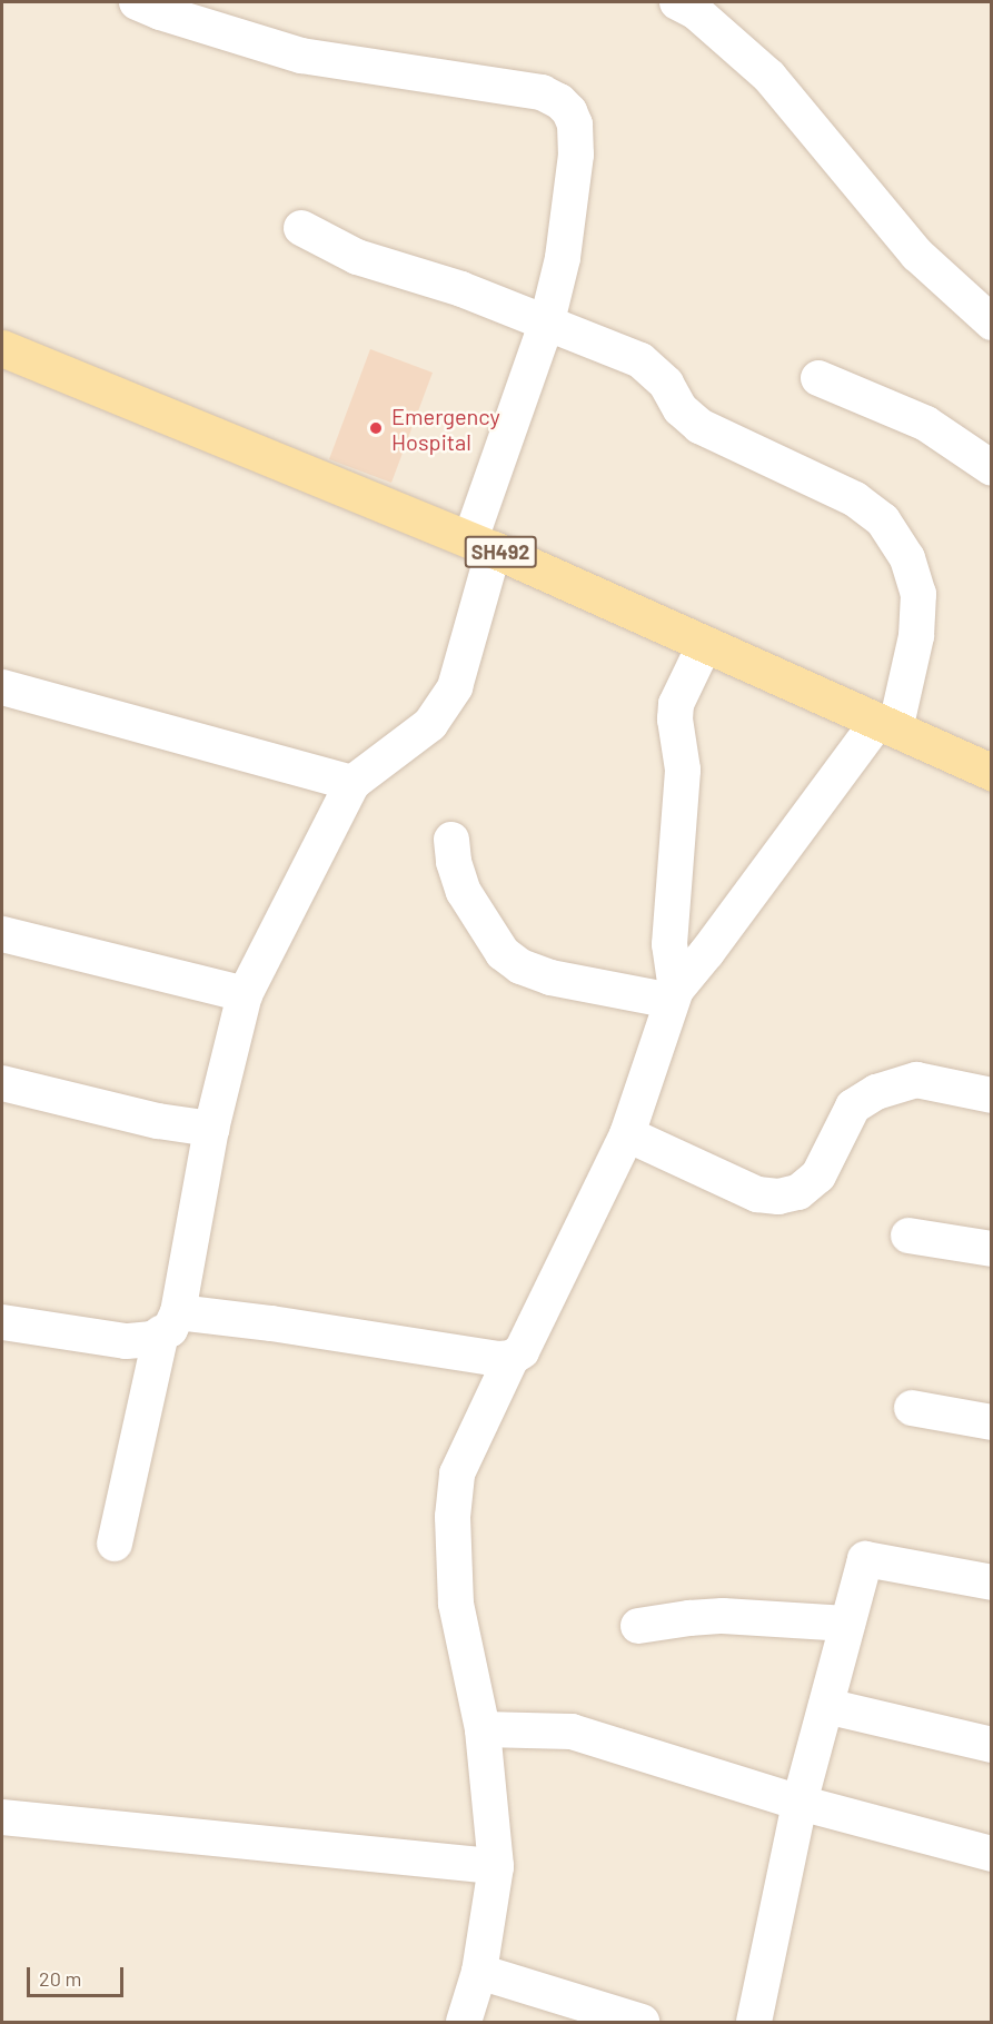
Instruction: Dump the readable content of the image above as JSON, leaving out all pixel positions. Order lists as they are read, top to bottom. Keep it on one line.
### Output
{"streets":{"main road":["SH492"]},"places":["Emergency Hospital"],"scale_bar":"20 m"}
